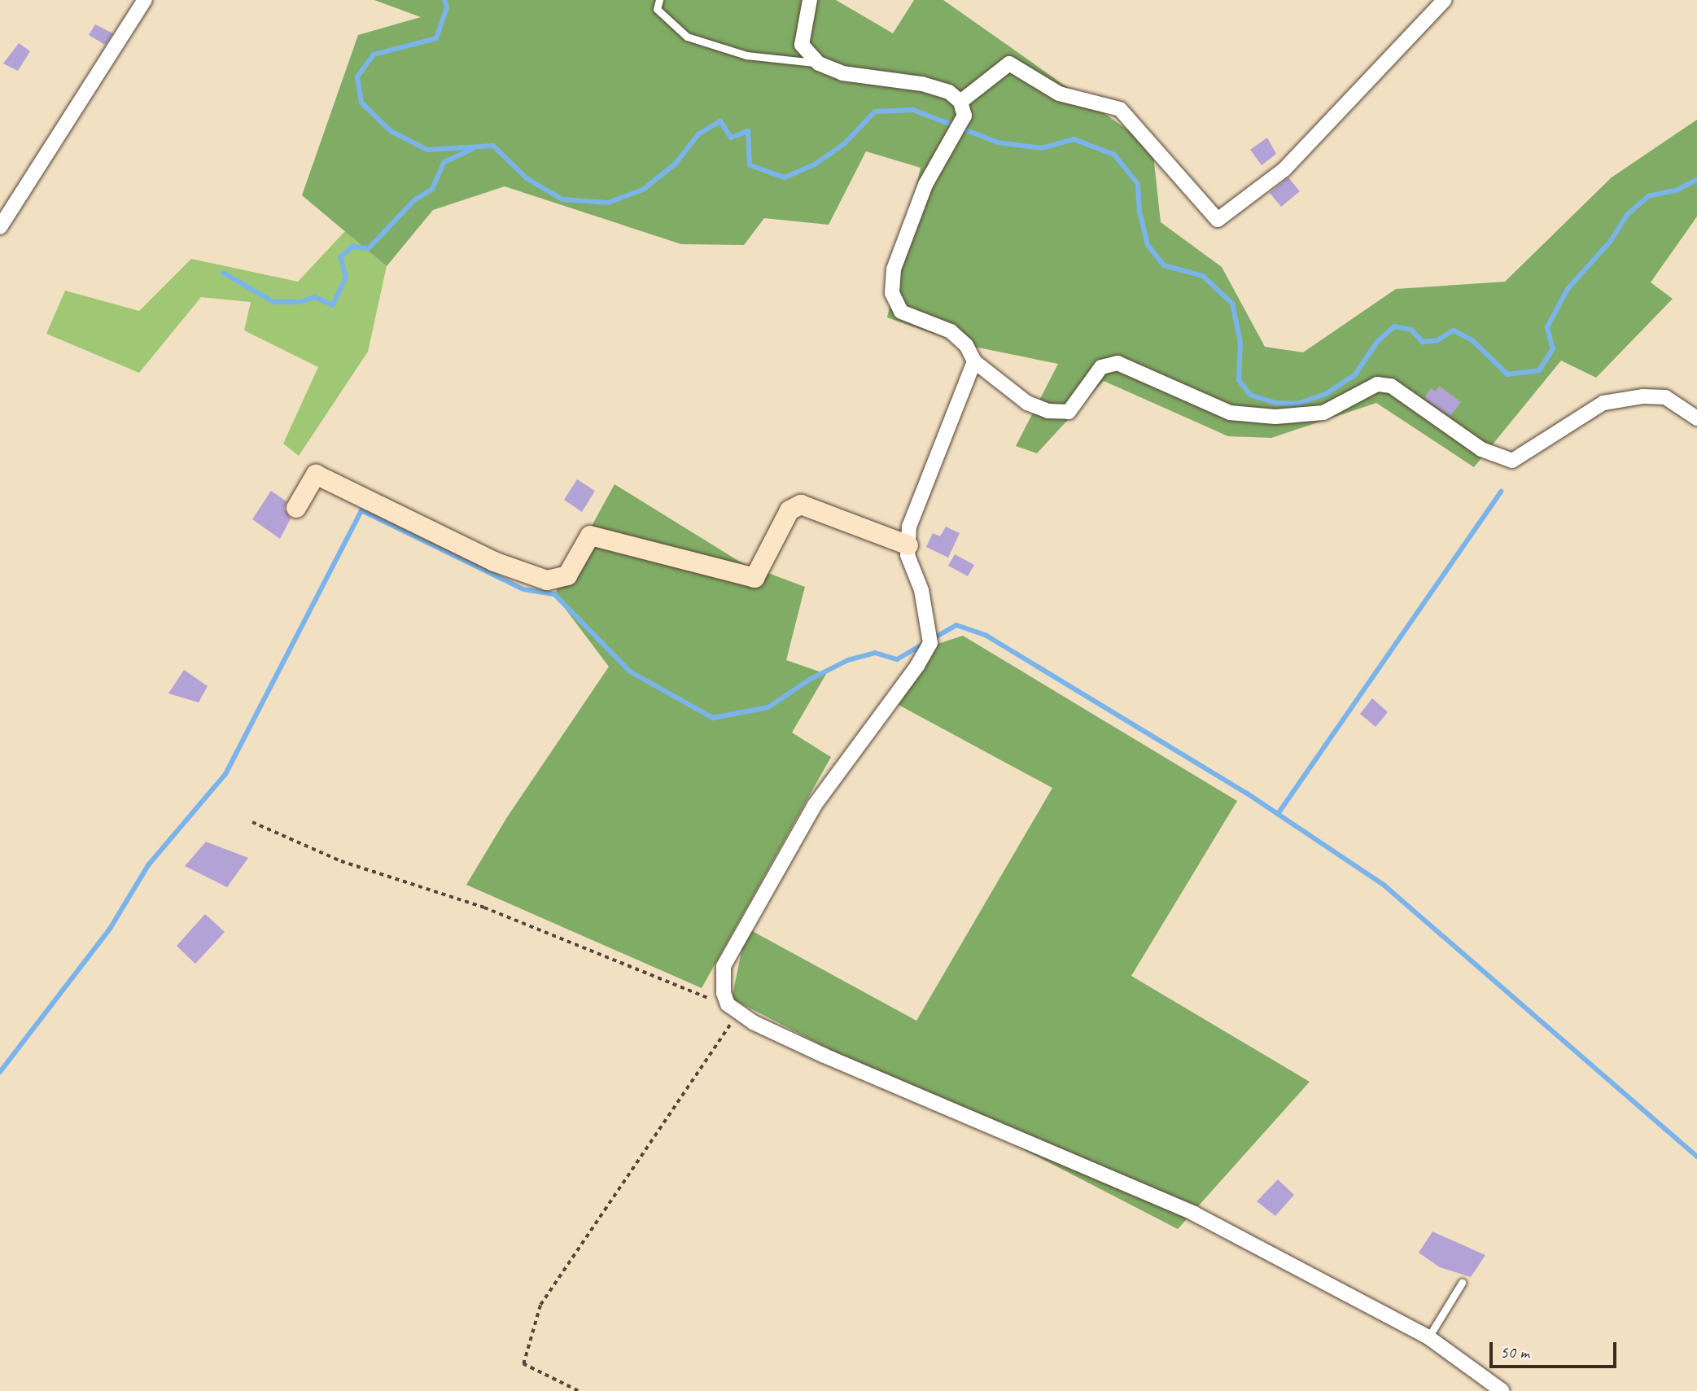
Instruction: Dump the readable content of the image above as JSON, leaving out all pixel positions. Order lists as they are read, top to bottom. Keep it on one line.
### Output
{"scale_bar":"50 m"}
